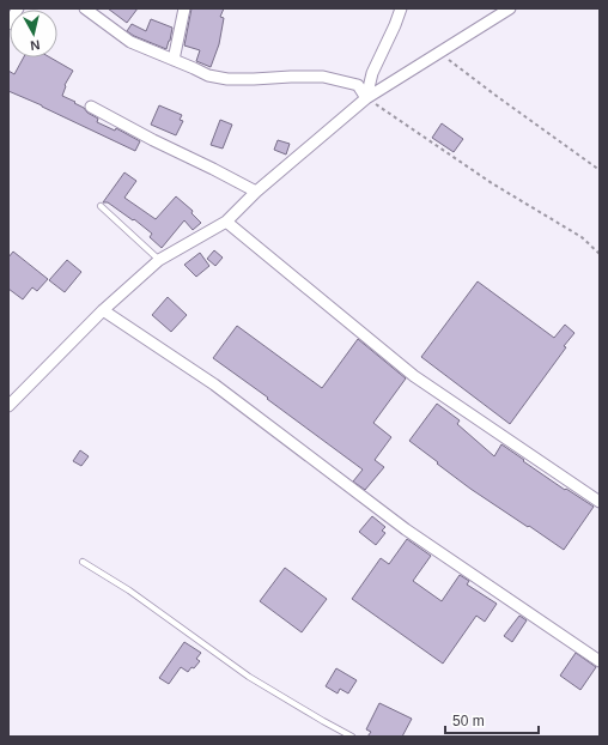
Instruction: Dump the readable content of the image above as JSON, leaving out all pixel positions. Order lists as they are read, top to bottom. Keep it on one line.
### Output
{"scale_bar":"50 m","north":"bottom"}
